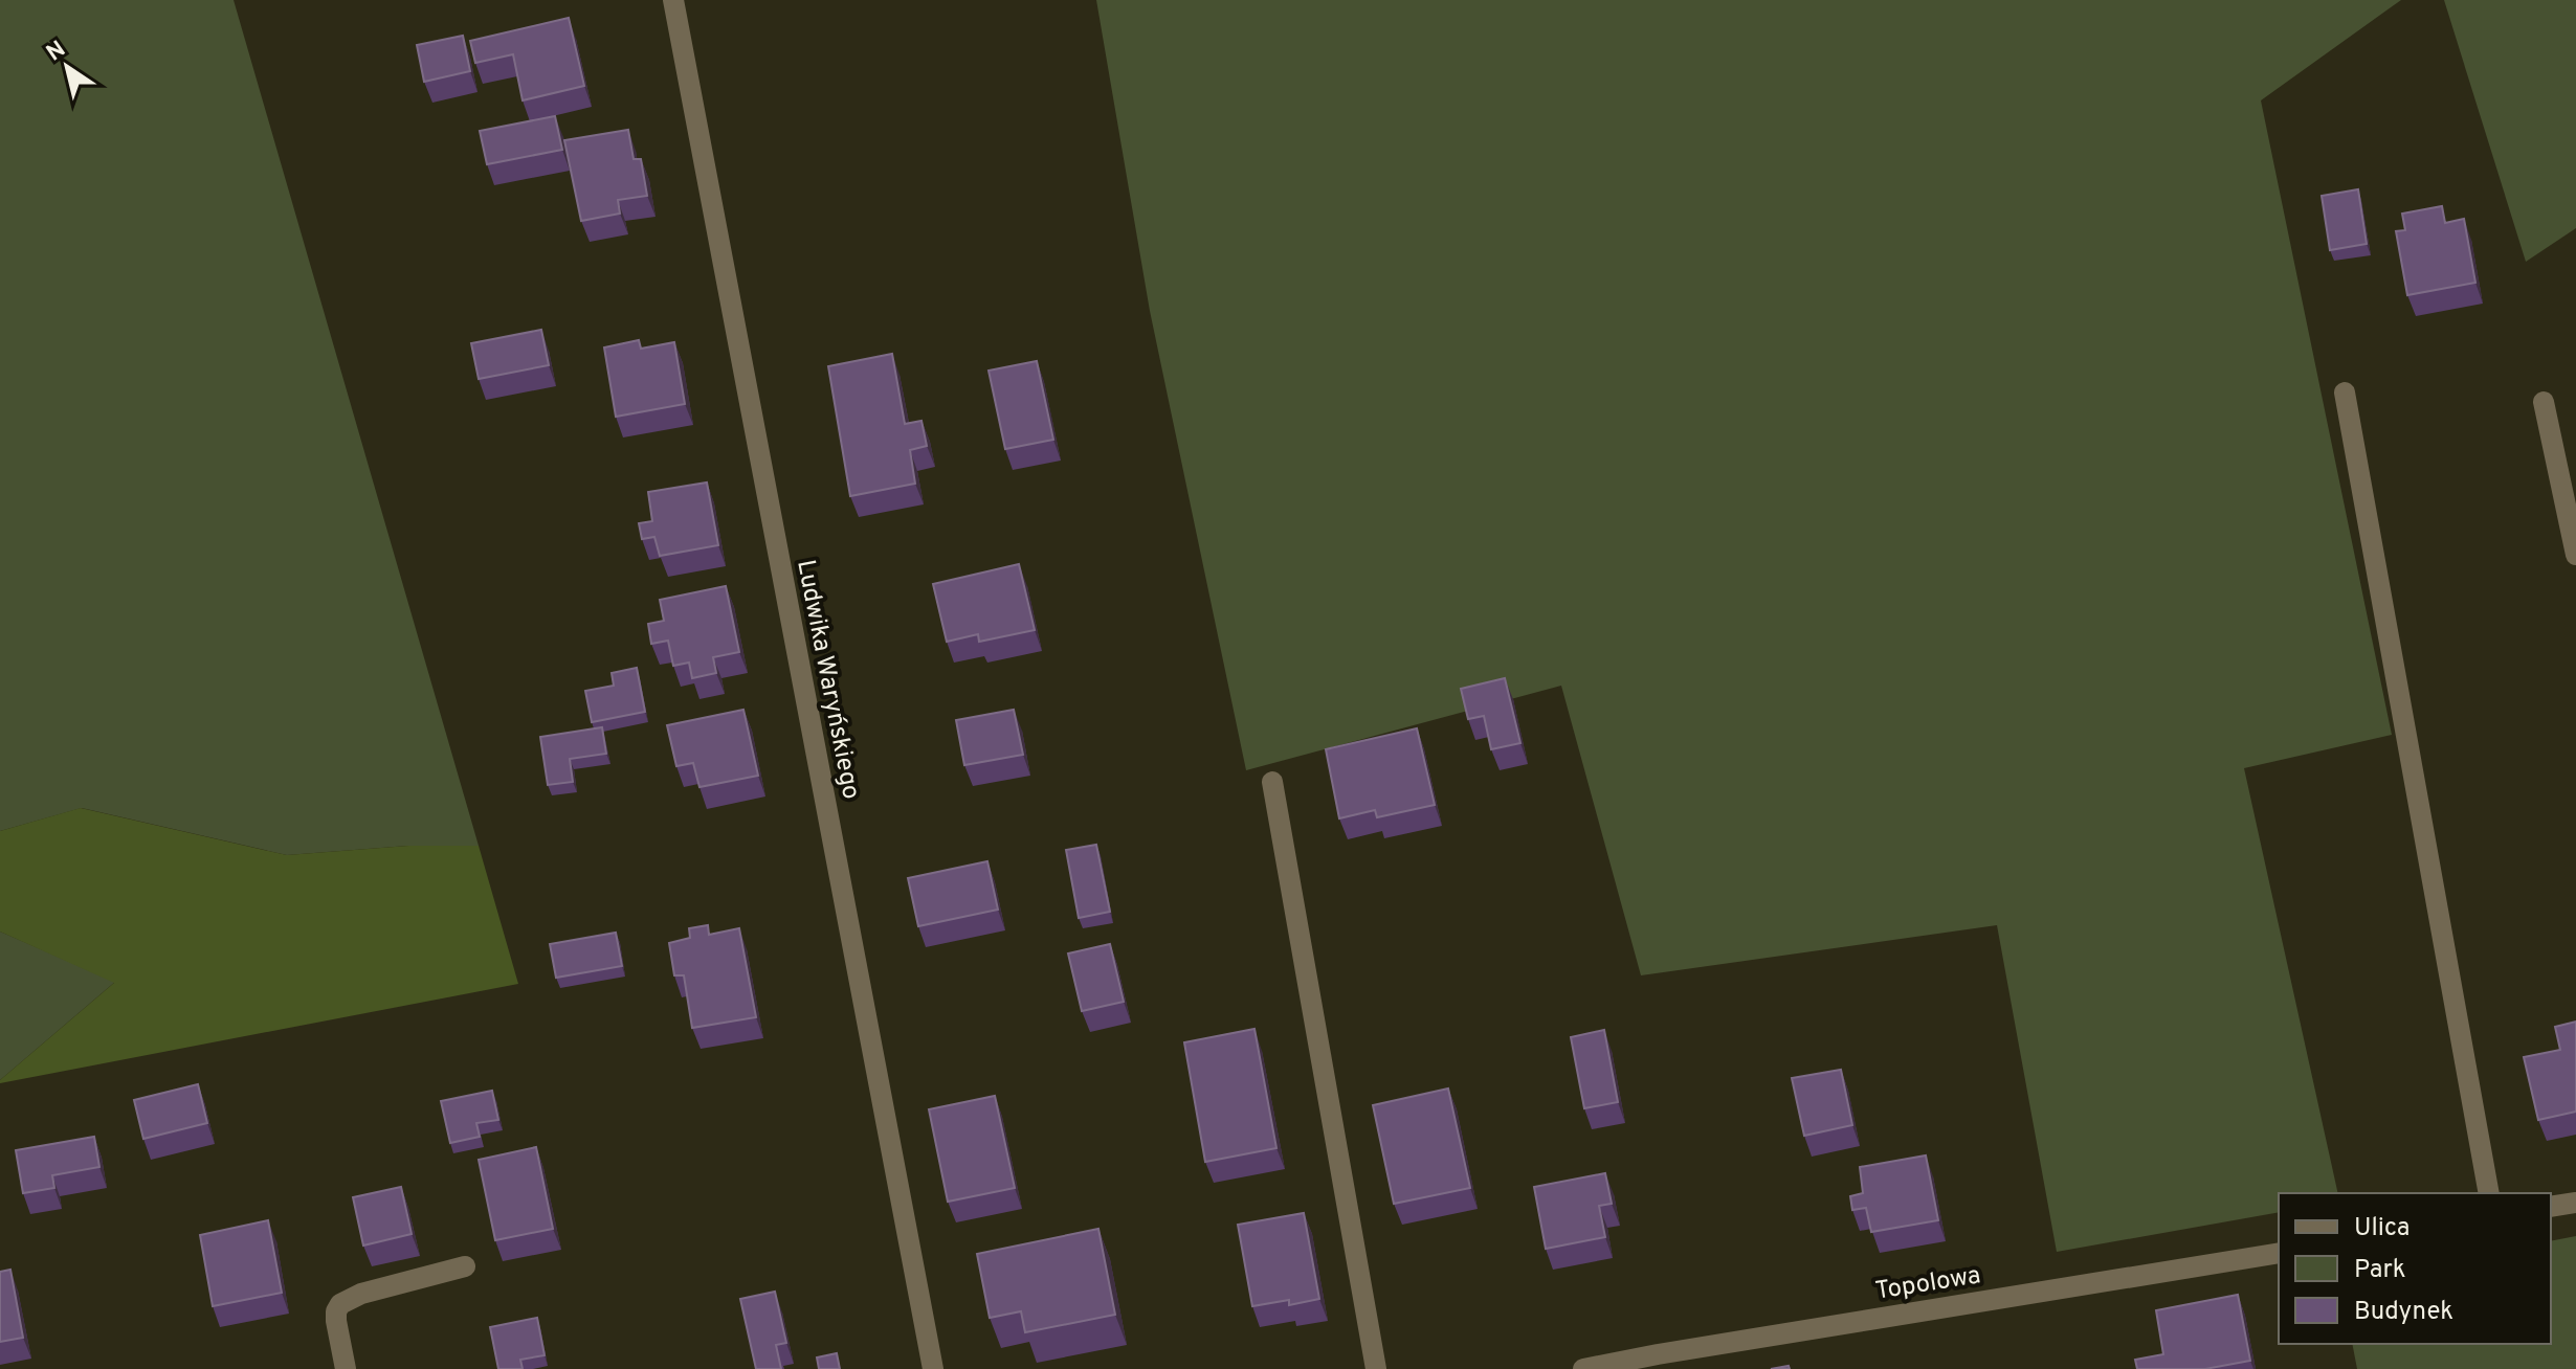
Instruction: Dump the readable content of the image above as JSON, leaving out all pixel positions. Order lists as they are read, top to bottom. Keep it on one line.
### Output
{"streets":{"street":["Ludwika Waryńskiego","Topolowa"]},"legend":["Ulica","Park","Budynek"],"north":"top left"}
